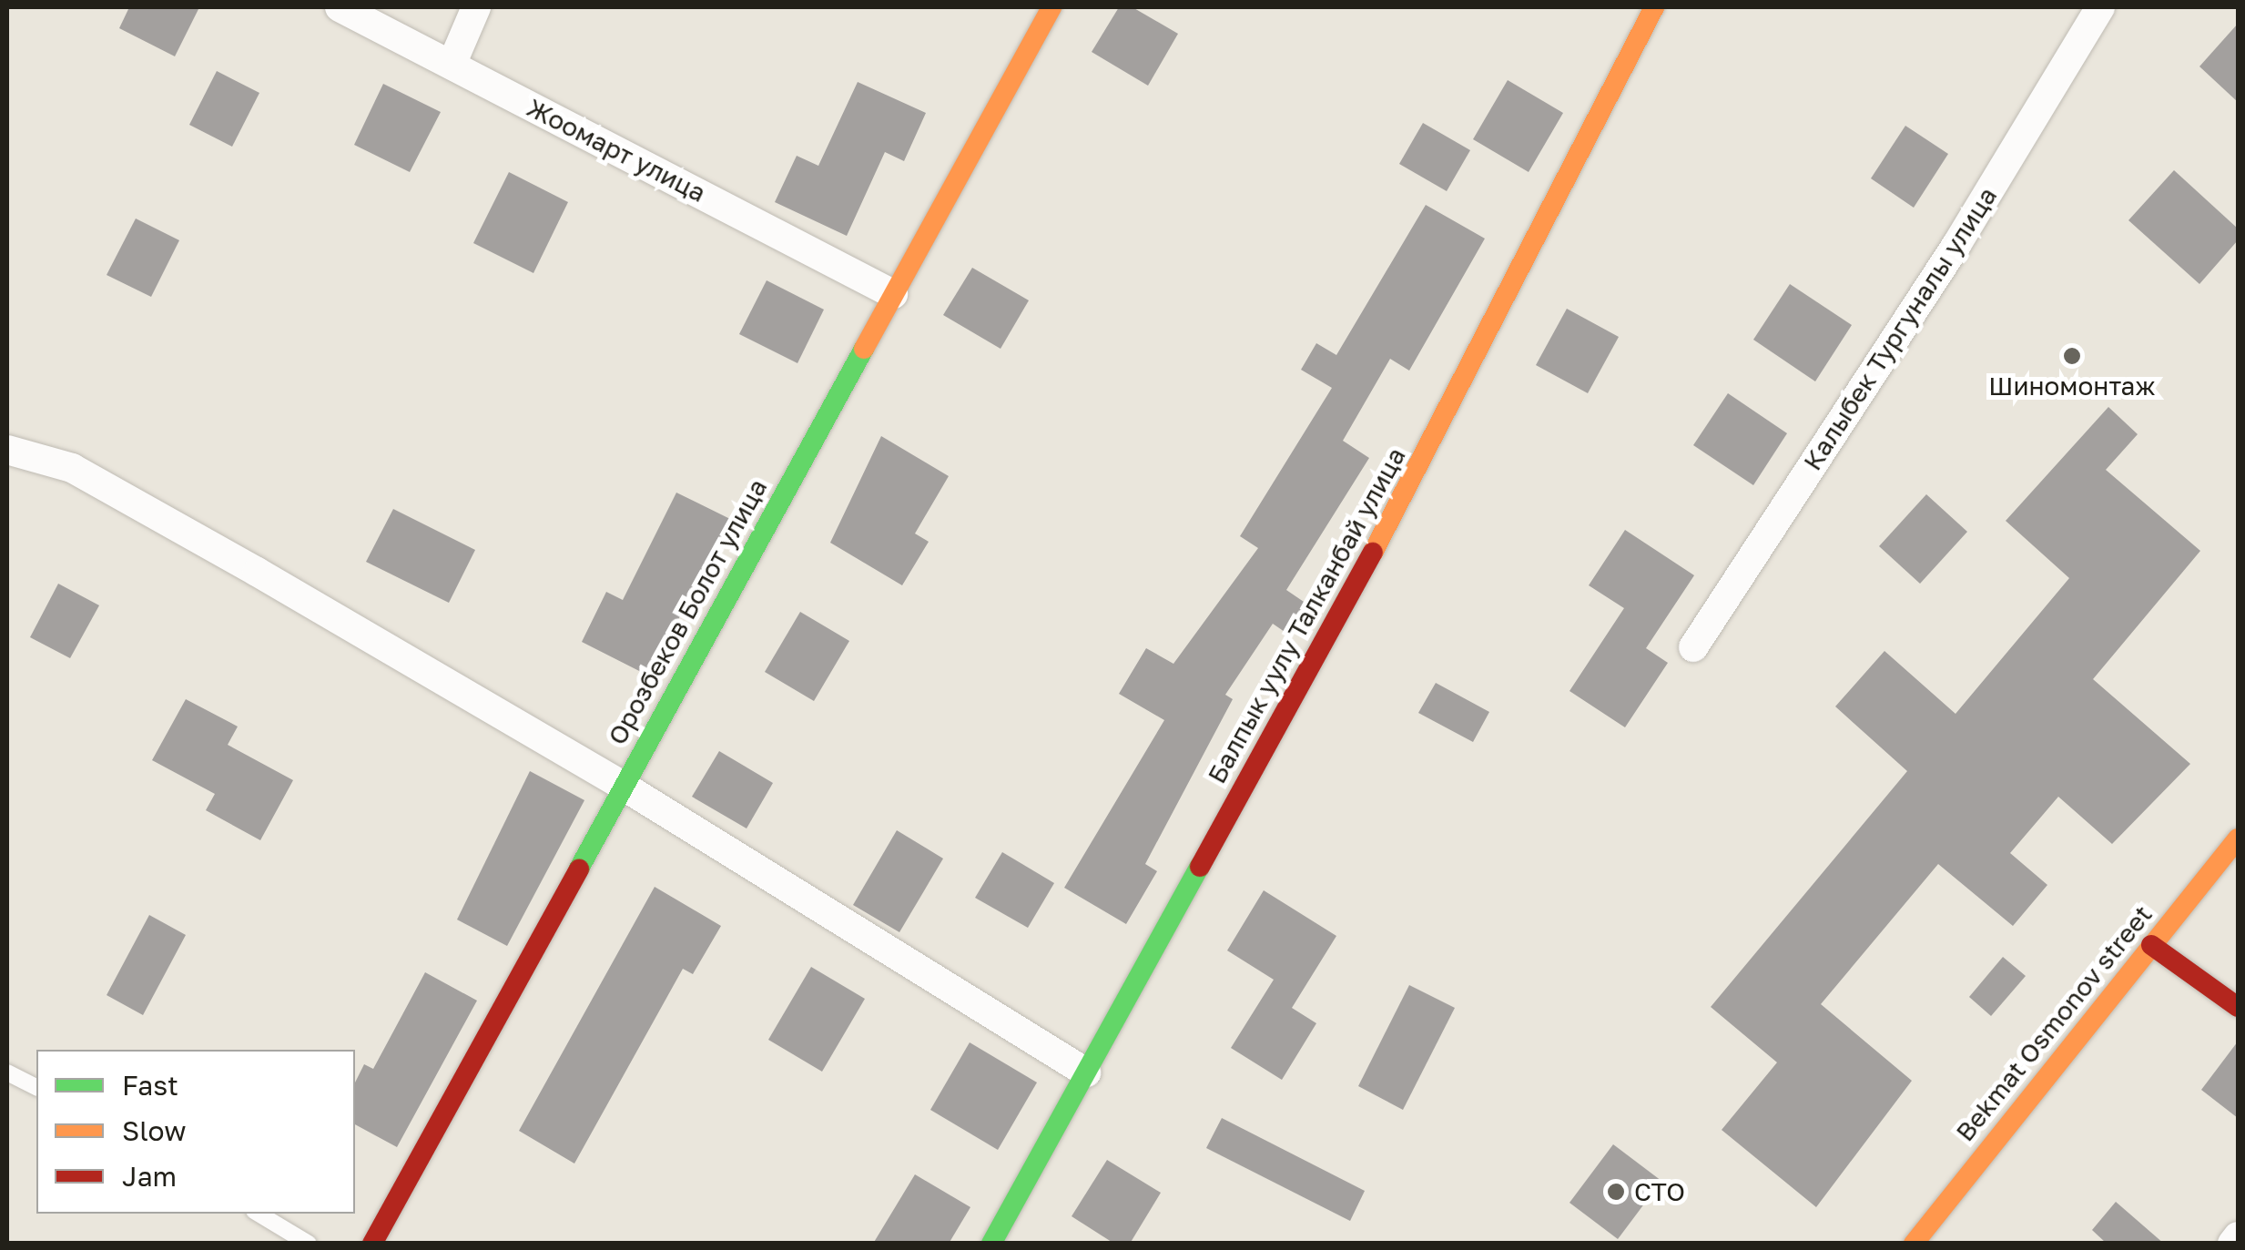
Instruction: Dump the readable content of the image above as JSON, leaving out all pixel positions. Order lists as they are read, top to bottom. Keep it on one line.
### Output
{"streets":{"main road":["Орозбеков Болот улица","Балпык уулу Талканбай улица","Bekmat Osmonov street"],"street":["Жоомарт улица","Калыбек Тургуналы улица"]},"crossings":[["Жоомарт улица","Орозбеков Болот улица"]],"places":["Шиномонтаж","СТО"],"legend":["Fast","Slow","Jam"]}
